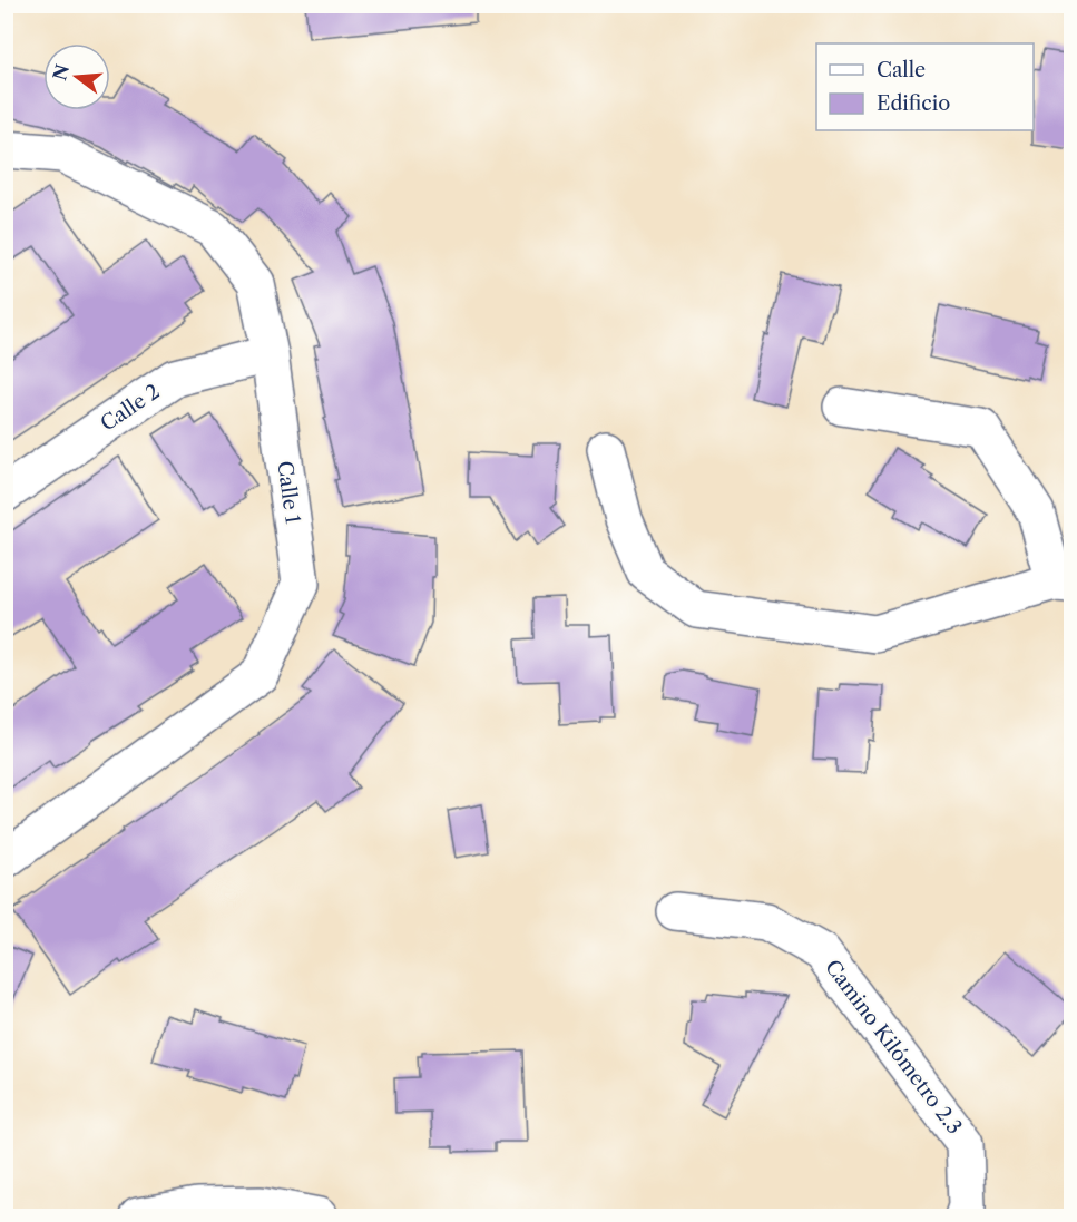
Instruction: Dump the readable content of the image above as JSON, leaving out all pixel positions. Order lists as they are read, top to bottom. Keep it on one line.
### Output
{"streets":{"street":["Calle 2","Calle 1","Camino Kilómetro 2.3"]},"crossings":[["Calle 2","Calle 1"]],"legend":["Calle","Edificio"],"north":"left"}
